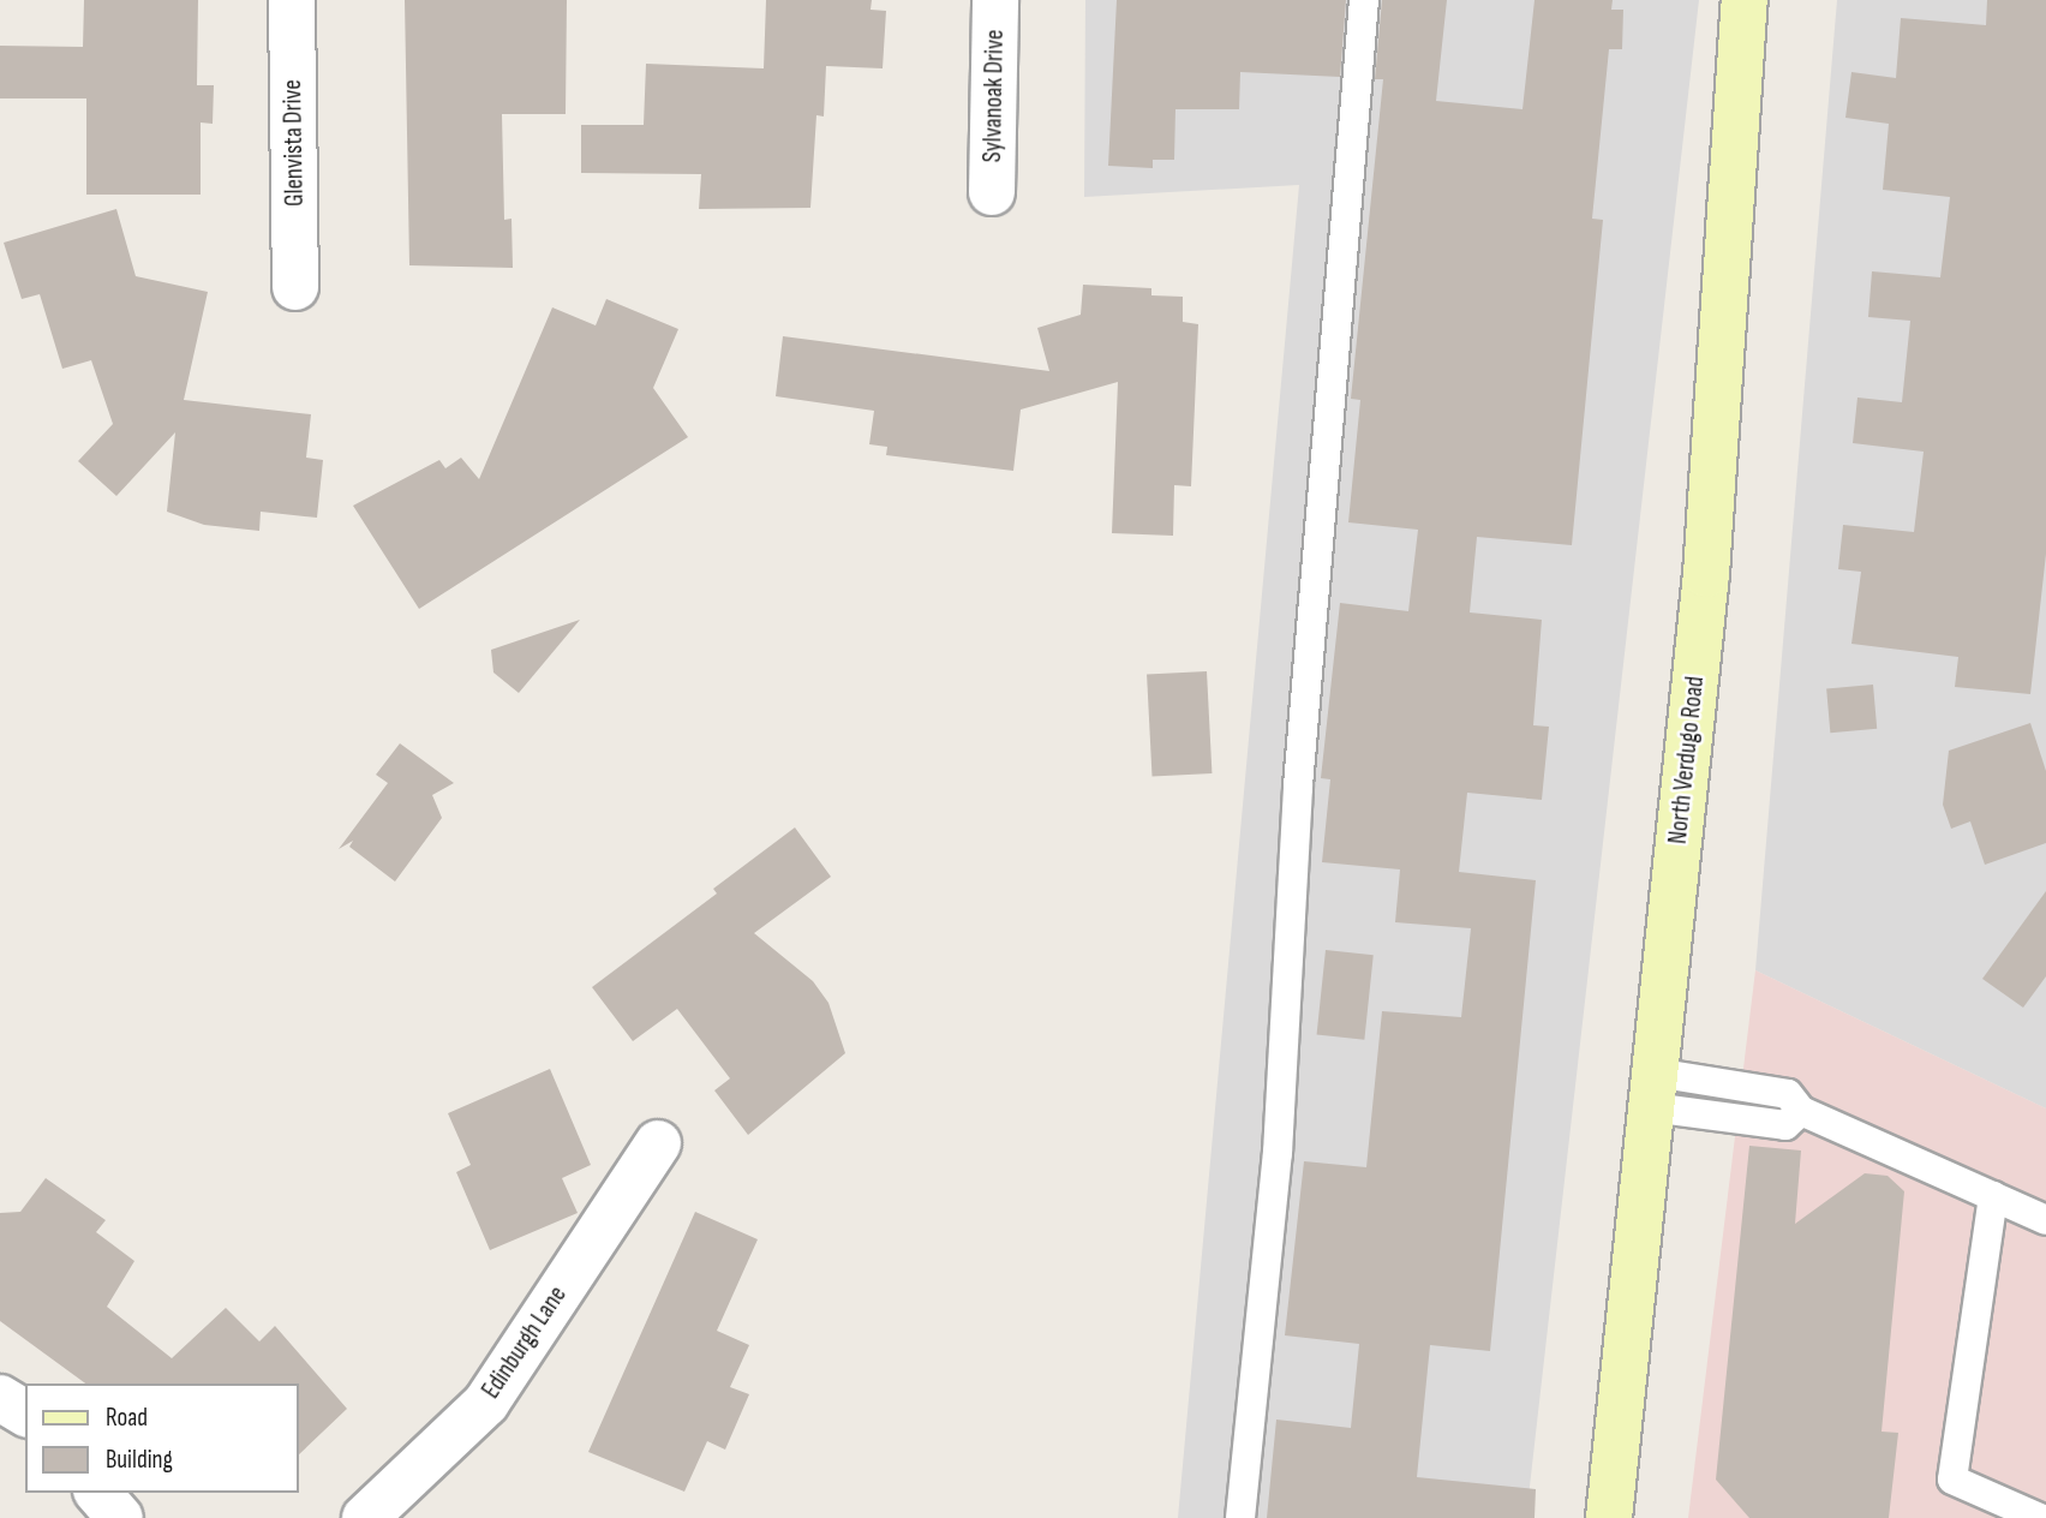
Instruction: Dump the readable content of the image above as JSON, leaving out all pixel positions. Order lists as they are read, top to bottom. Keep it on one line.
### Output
{"streets":{"main road":["North Verdugo Road"],"street":["Sylvanoak Drive","Glenvista Drive","Edinburgh Lane"]},"legend":["Road","Building"]}
